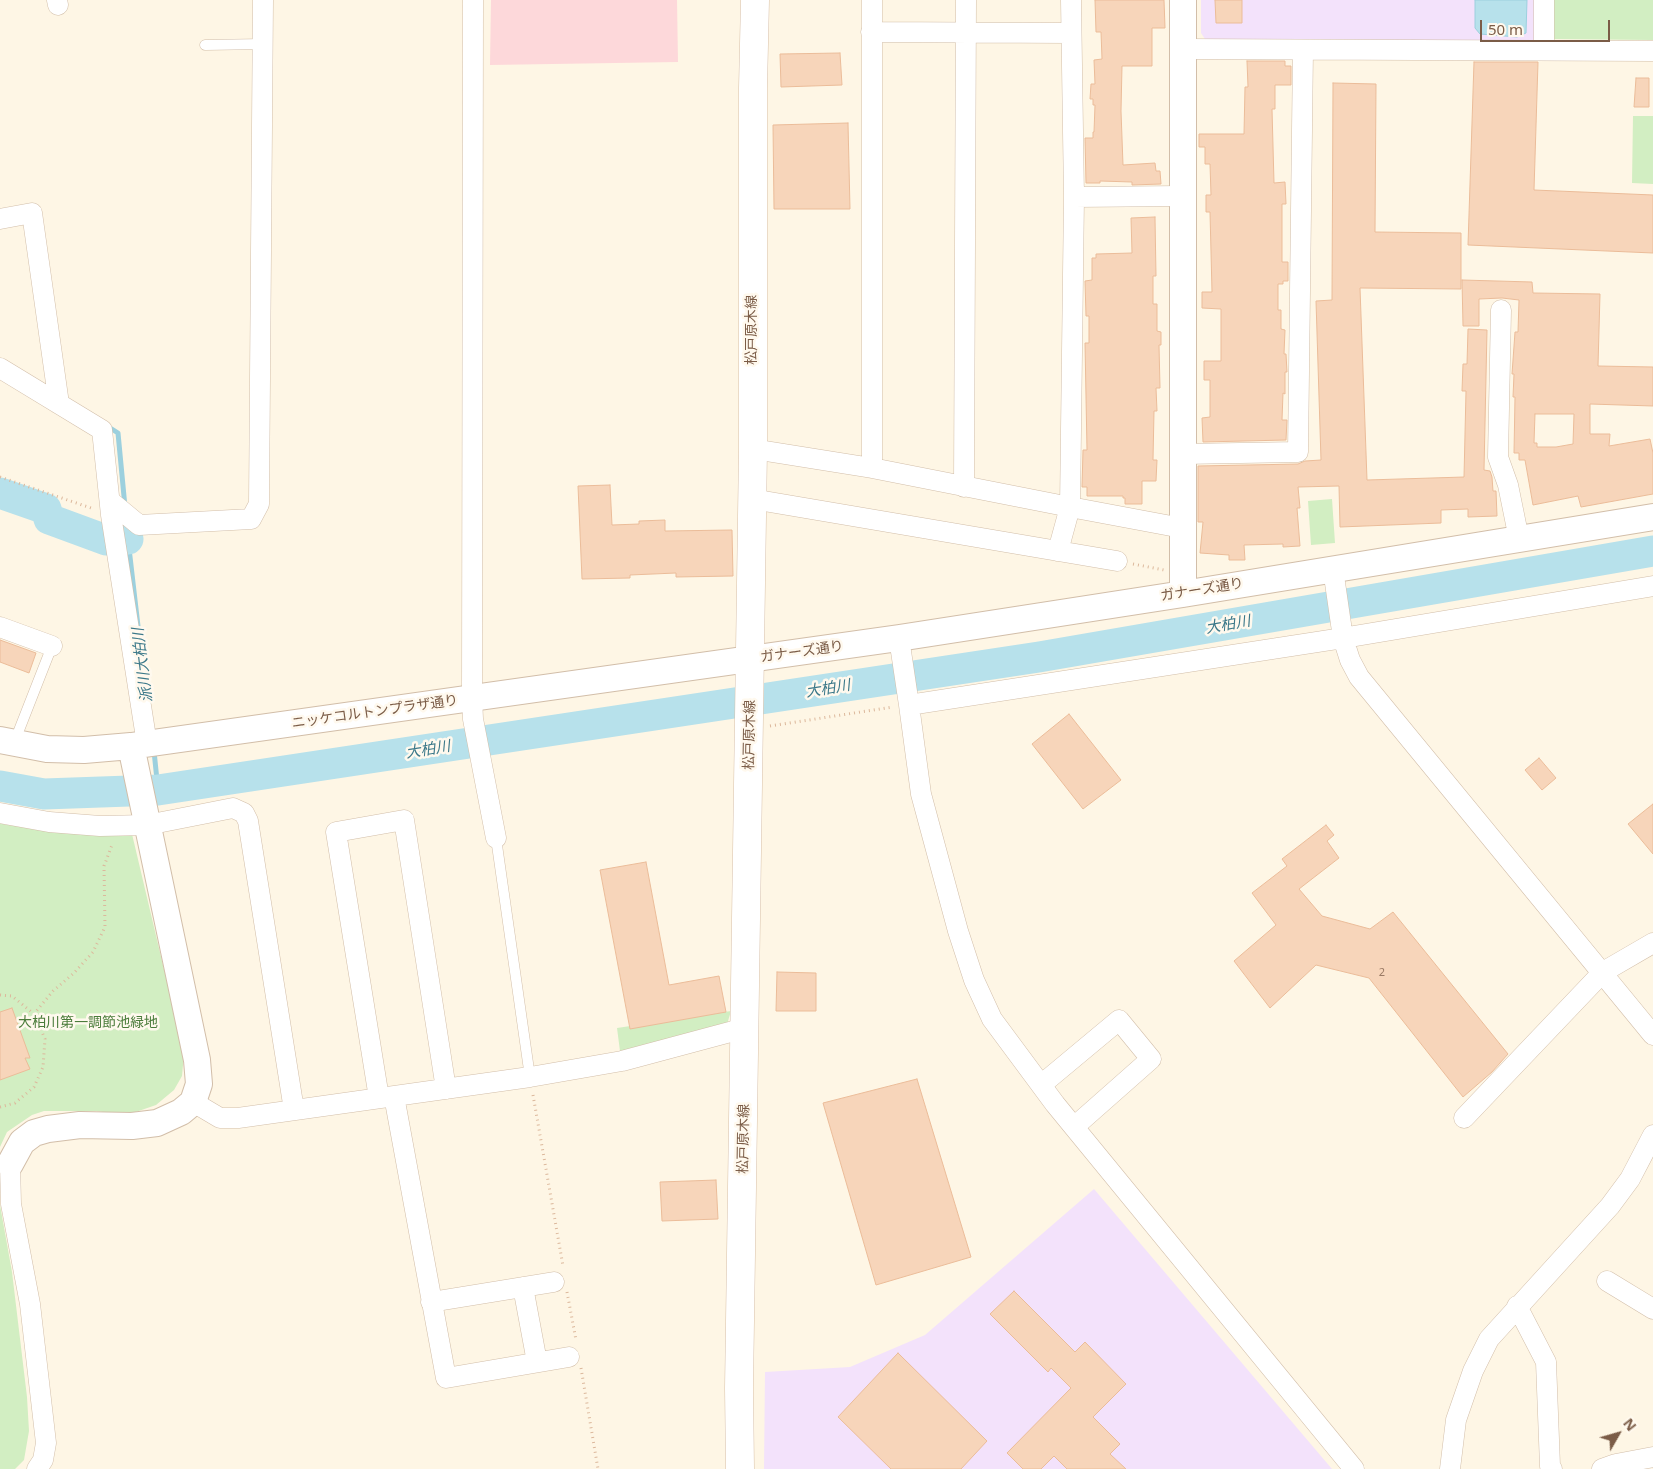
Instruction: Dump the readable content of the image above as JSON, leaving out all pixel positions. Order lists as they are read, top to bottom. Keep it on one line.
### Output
{"streets":{"main road":["松戸原木線"],"street":["ガナーズ通り","ニッケコルトンプラザ通り"]},"crossings":[["松戸原木線","ガナーズ通り"],["松戸原木線","ニッケコルトンプラザ通り"],["ガナーズ通り","ニッケコルトンプラザ通り"]],"water":["大柏川","派川大柏川"],"parks":["大柏川第一調節池緑地"],"house_numbers":["2"],"scale_bar":"50 m","north":"top right"}
